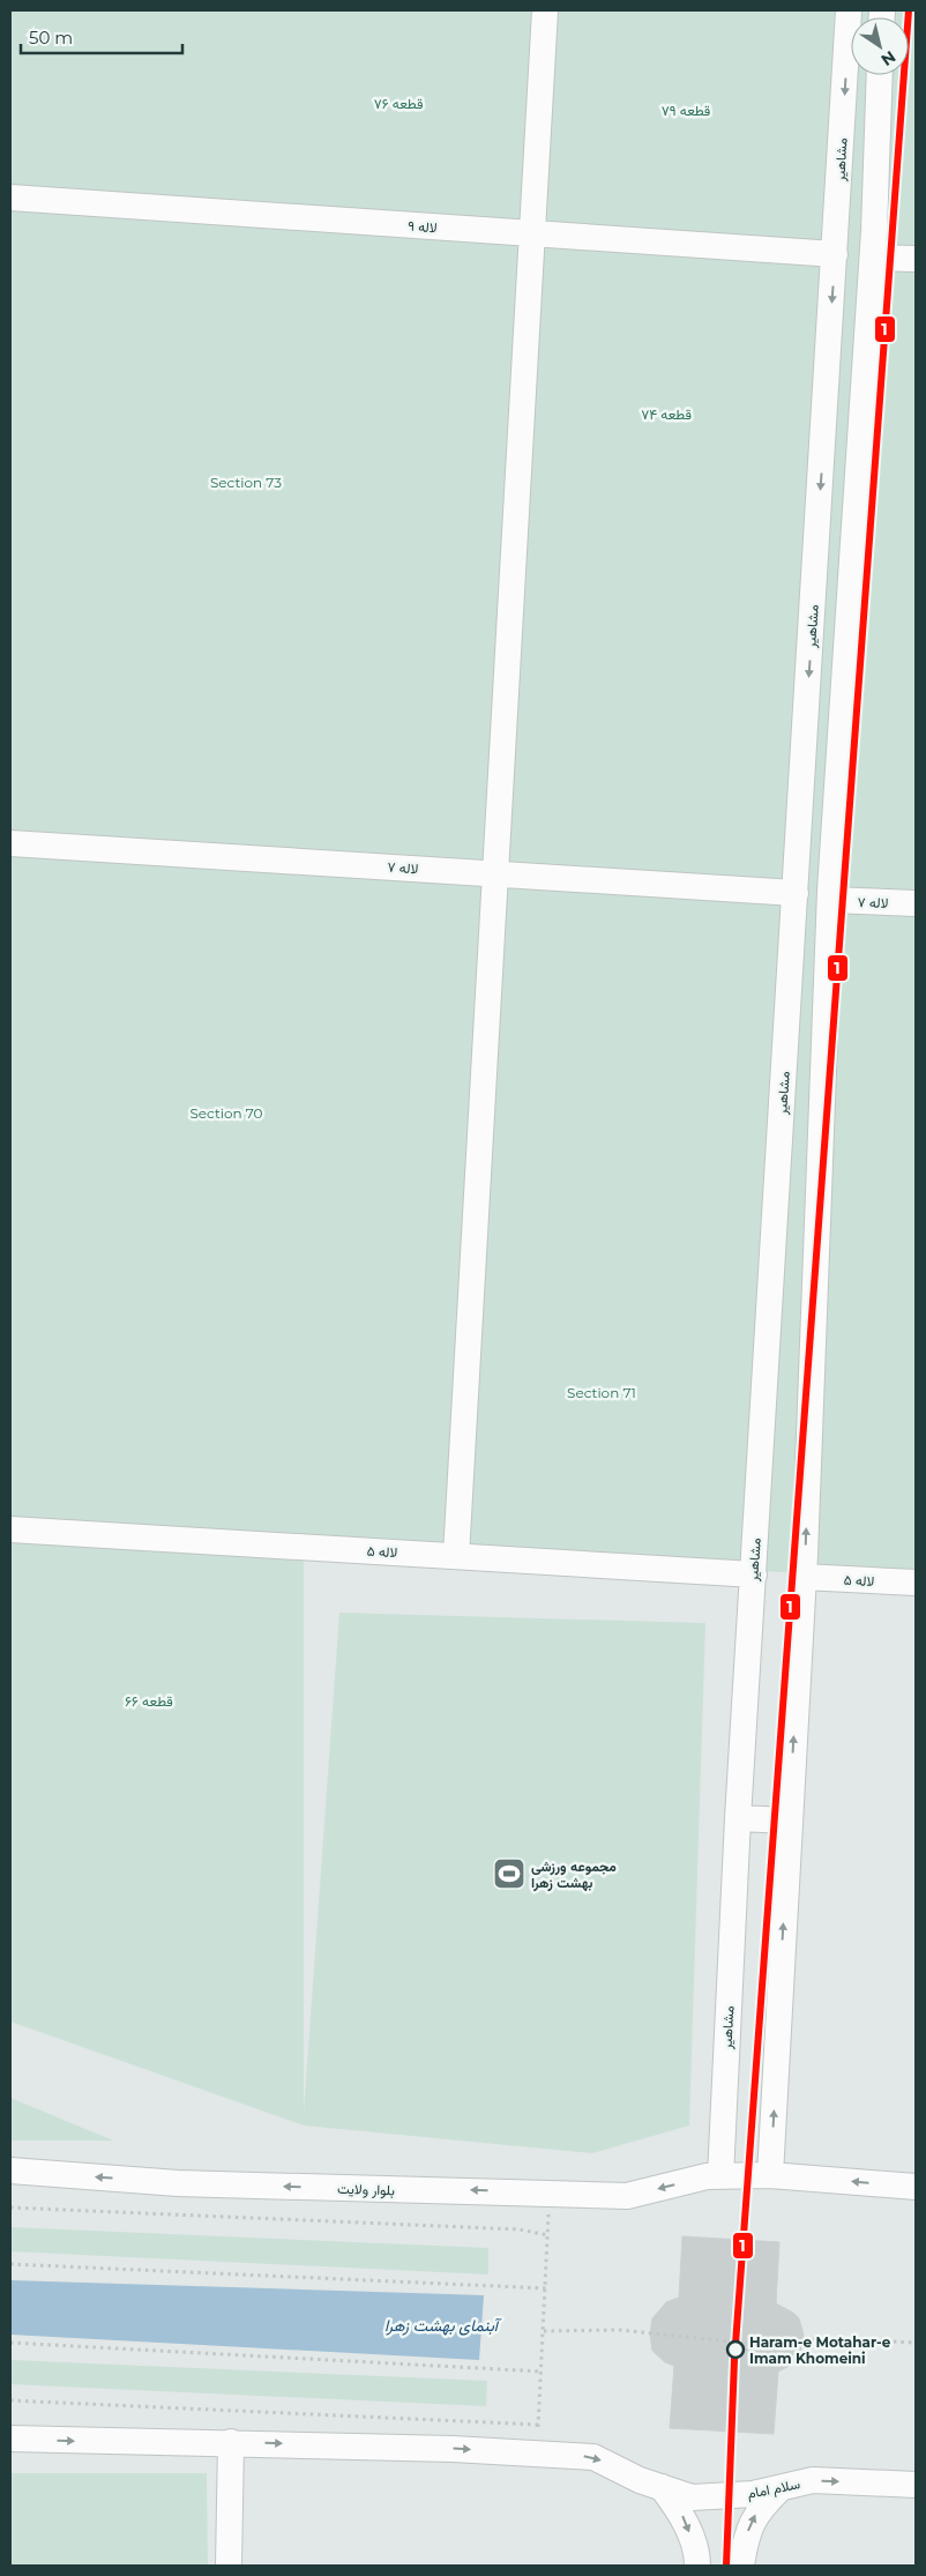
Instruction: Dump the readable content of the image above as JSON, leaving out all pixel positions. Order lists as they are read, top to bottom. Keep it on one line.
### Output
{"streets":{"street":["مشاهیر","لاله ۹","لاله ۷","لاله ۵","بلوار ولایت","سلام امام"]},"crossings":[["مشاهیر","لاله ۹"],["مشاهیر","لاله ۷"],["مشاهیر","لاله ۵"],["مشاهیر","بلوار ولایت"]],"one_way":["بلوار ولایت","سلام امام"],"water":["آبنمای بهشت زهرا"],"parks":["قطعه ۷۶","قطعه ۷۹","قطعه ۷۴","Section 73","Section 70","Section 71","قطعه ۶۶"],"places":{"sports":["مجموعه ورزشی بهشت زهرا"],"other":["Haram-e Motahar-e Imam Khomeini"]},"lines":["transit line 1"],"scale_bar":"50 m","north":"bottom right"}
